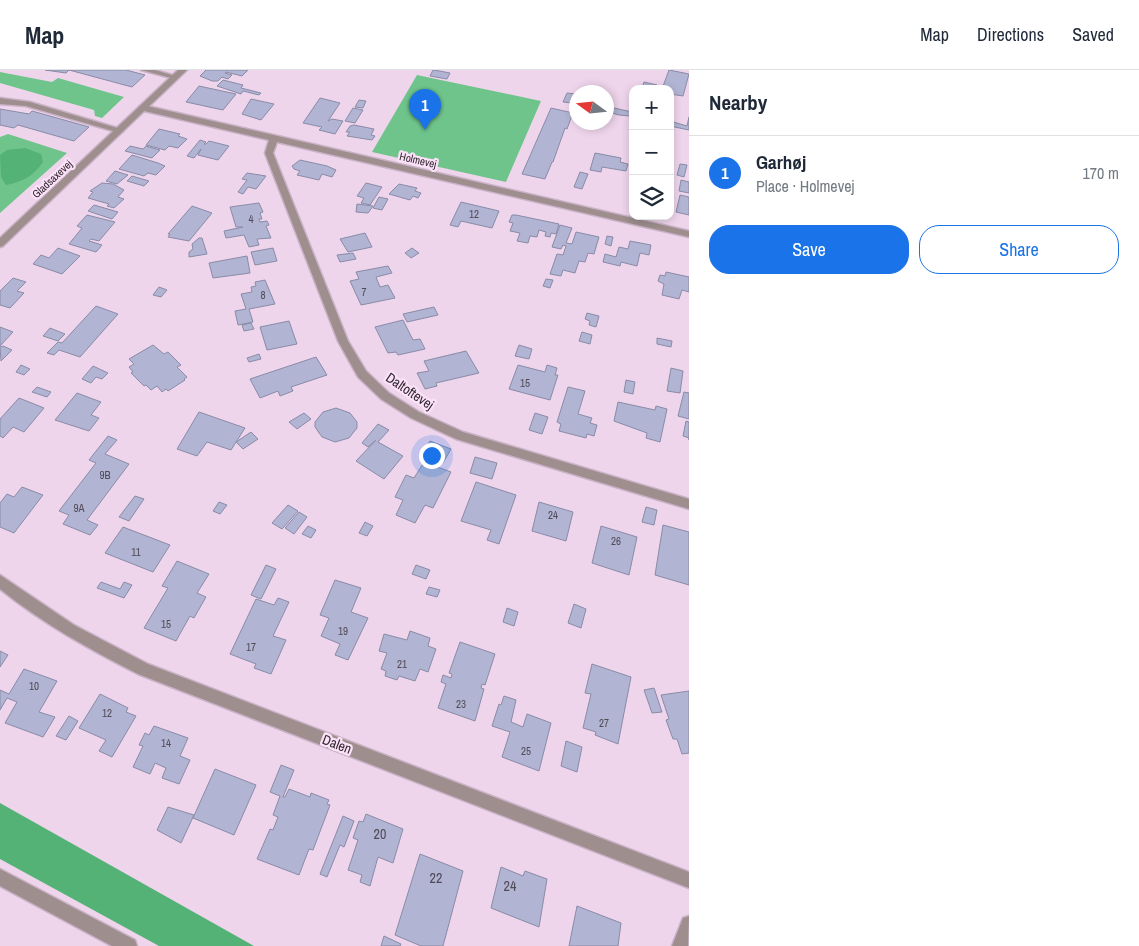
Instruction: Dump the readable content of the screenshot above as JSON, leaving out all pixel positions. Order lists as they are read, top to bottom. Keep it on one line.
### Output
{"streets":{"street":["Holmevej","Gladsaxevej","Daltoftevej","Dalen"]},"crossings":[["Holmevej","Gladsaxevej"],["Holmevej","Daltoftevej"]],"house_numbers":["12","4","7","8","15","9B","9A","24","26","11","15","19","17","21","10","23","12","27","14","25","20","22","24"],"north":"left","page":{"header":"Map","nav":["Map","Directions","Saved"],"heading":"Nearby","map_buttons":["+","−"],"pins":"1","list":[{"mark":"1","name":"Garhøj","note":"Place · Holmevej","value":"170 m"}],"buttons":["Save","Share"]}}
